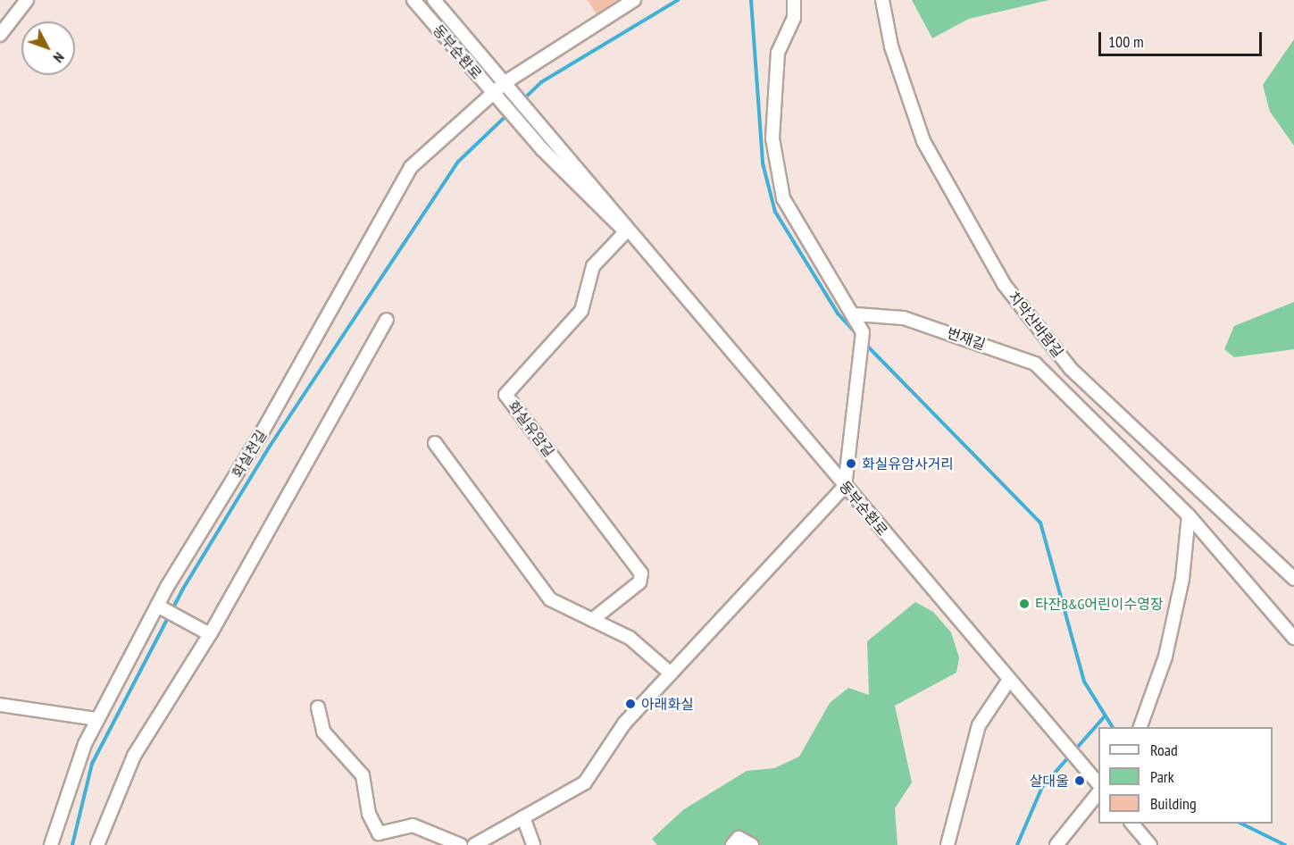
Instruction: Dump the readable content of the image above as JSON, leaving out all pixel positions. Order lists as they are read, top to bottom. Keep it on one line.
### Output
{"streets":{"street":["동부순환로","치악산바람길","번재길","화실유암길","화실천길"]},"crossings":[["동부순환로","화실유암길"],["동부순환로","화실천길"]],"places":["화실유암사거리","타잔B&G어린이수영장","아래화실","살대울"],"legend":["Road","Park","Building"],"scale_bar":"100 m","north":"bottom right"}
